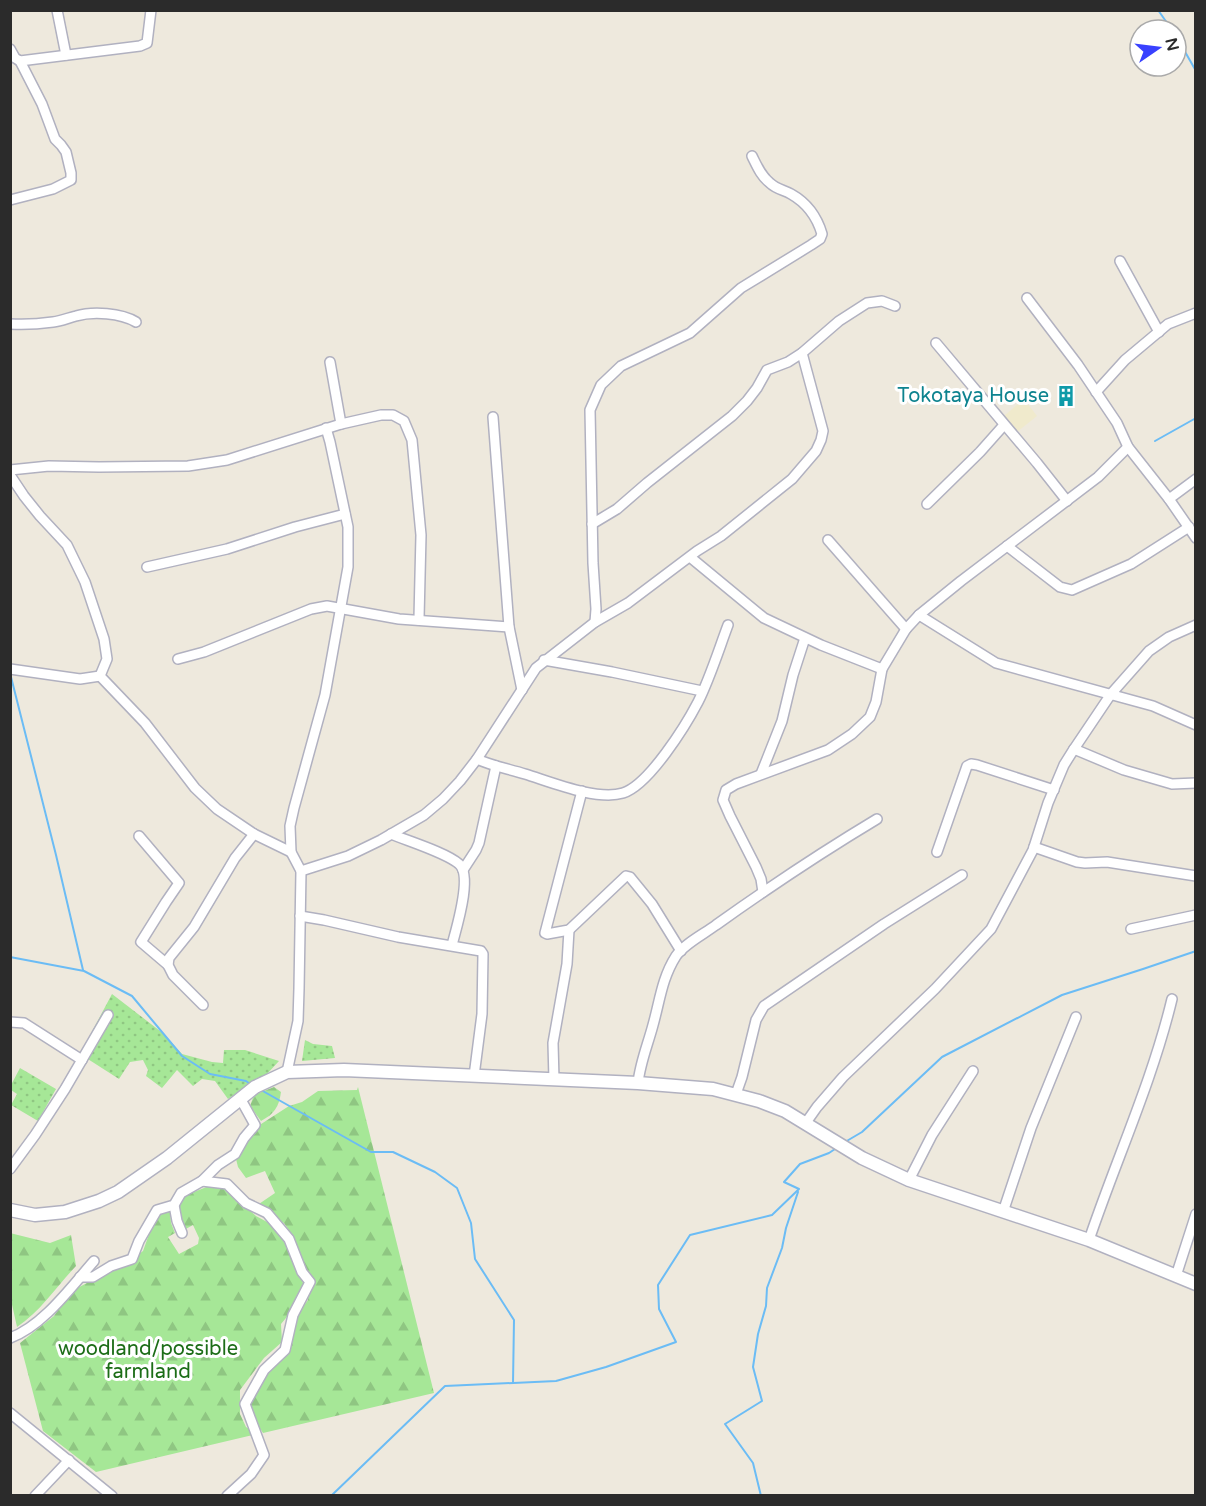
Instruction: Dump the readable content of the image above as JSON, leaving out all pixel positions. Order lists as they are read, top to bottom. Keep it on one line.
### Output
{"parks":["woodland/possible farmland"],"places":{"building":["Tokotaya House"]},"north":"right"}
